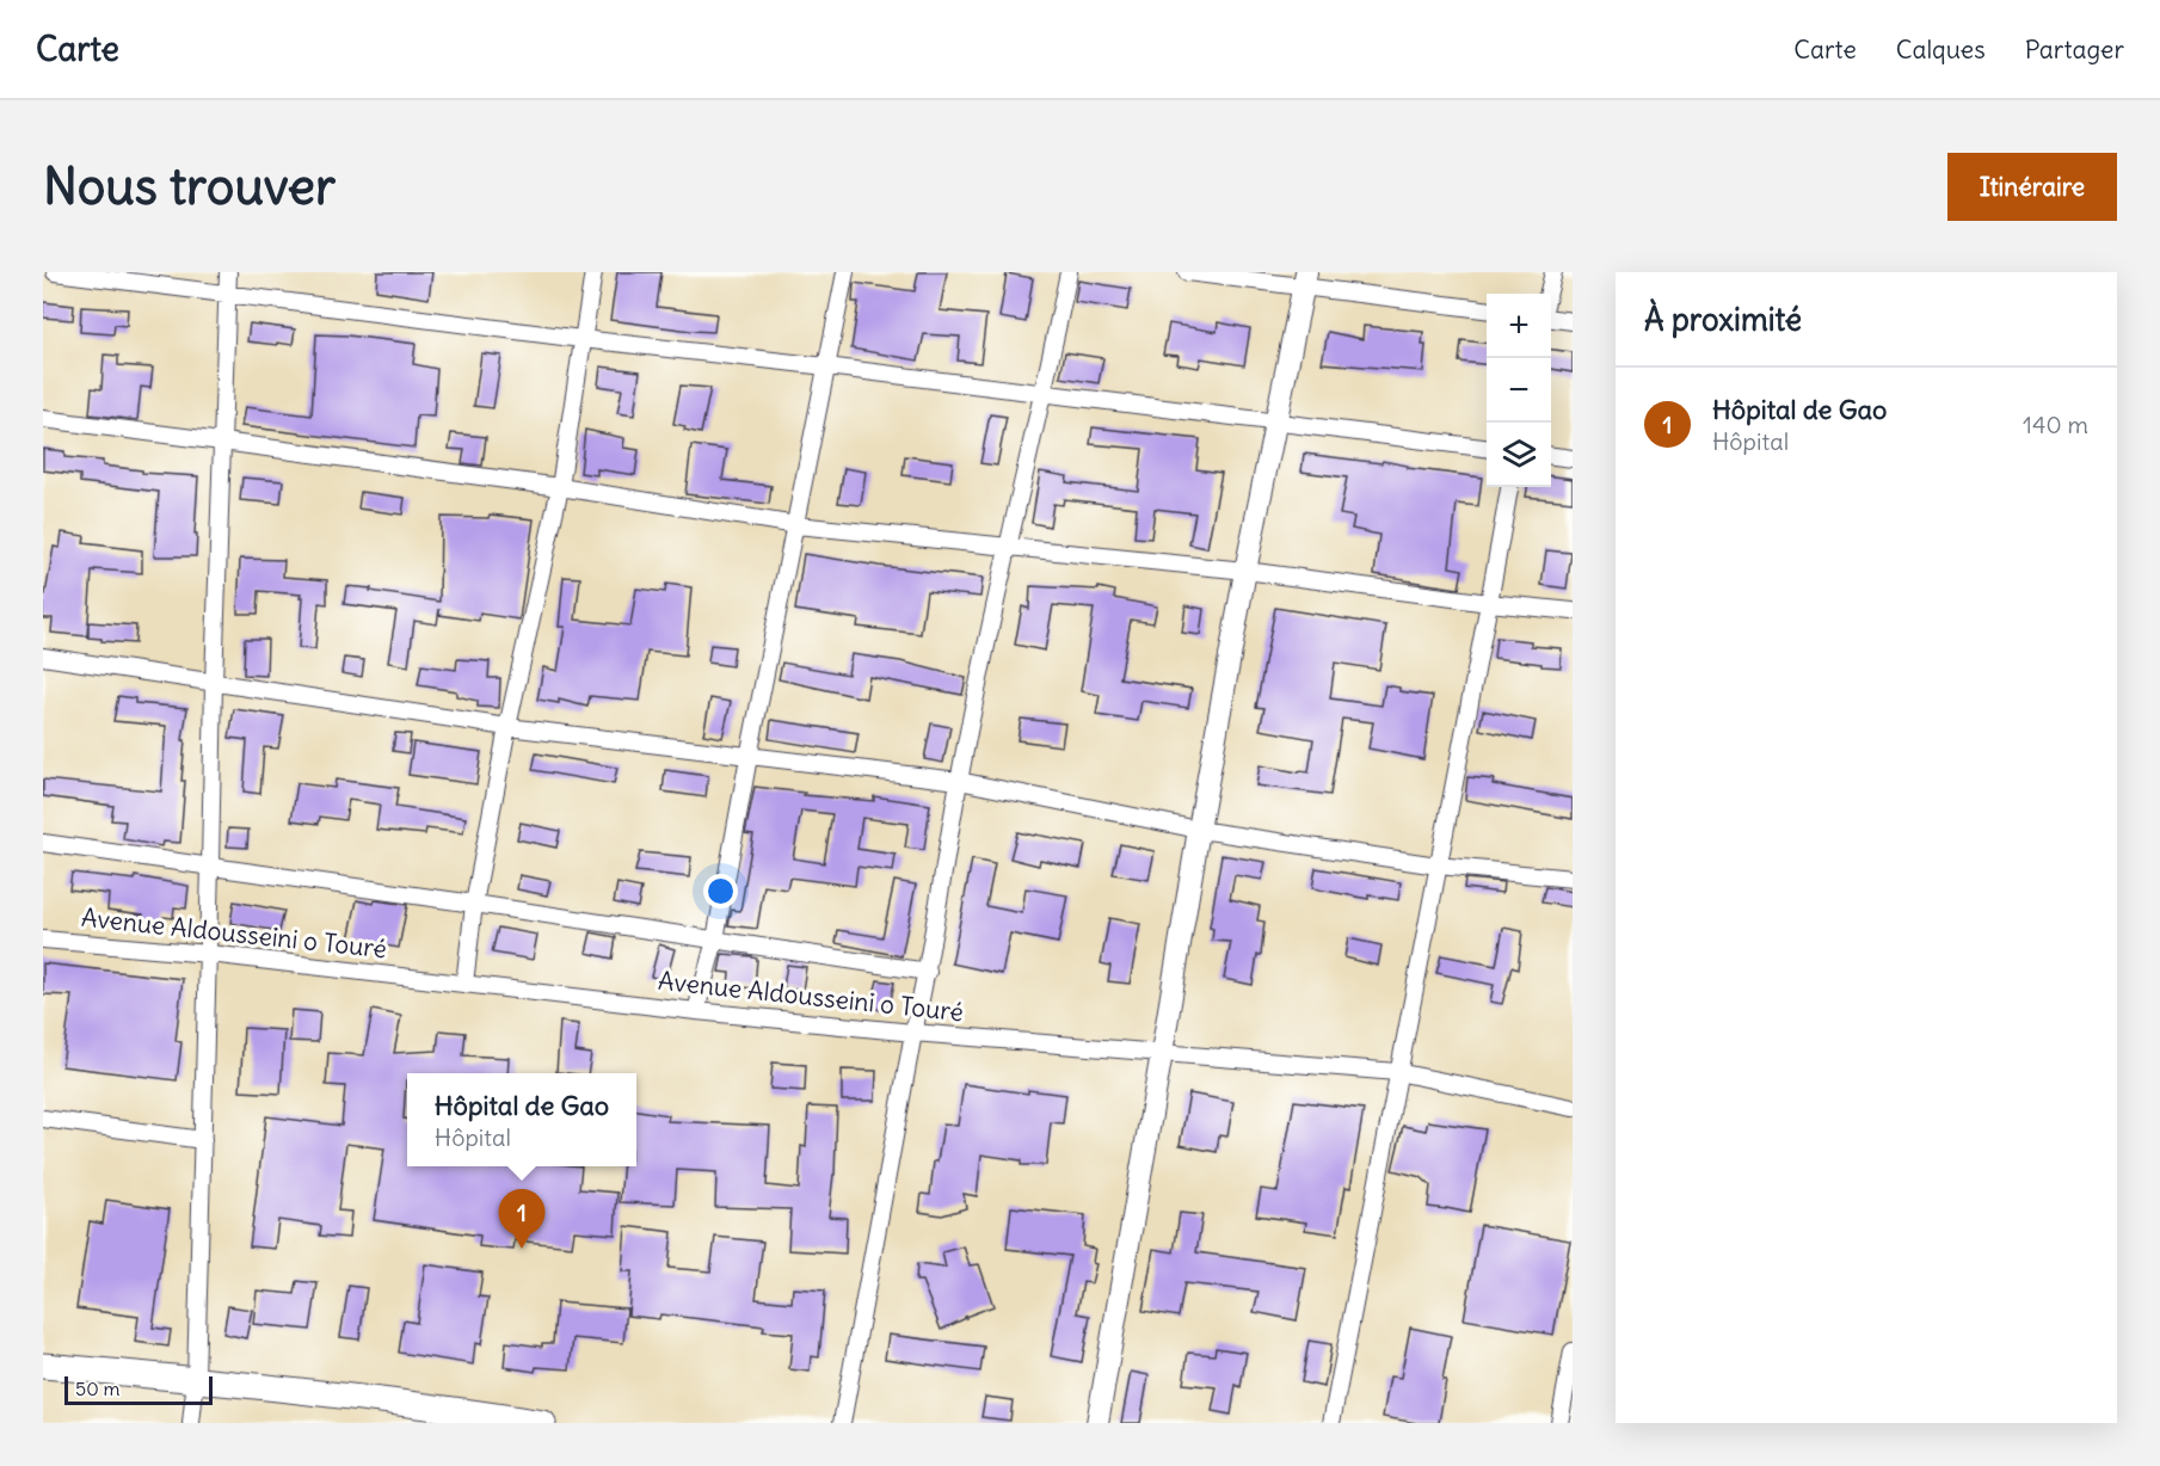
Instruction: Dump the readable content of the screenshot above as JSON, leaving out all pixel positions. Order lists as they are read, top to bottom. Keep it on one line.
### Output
{"streets":{"street":["Avenue Aldousseini o Touré"]},"scale_bar":"50 m","page":{"header":"Carte","nav":["Carte","Calques","Partager"],"buttons":"Itinéraire","title":"Nous trouver","heading":"À proximité","map_buttons":["+","−"],"list":[{"mark":"1","name":"Hôpital de Gao","note":"Hôpital","value":"140 m"}],"popup":["Hôpital de Gao","Hôpital"],"pins":"1","scale":"50 m"}}
